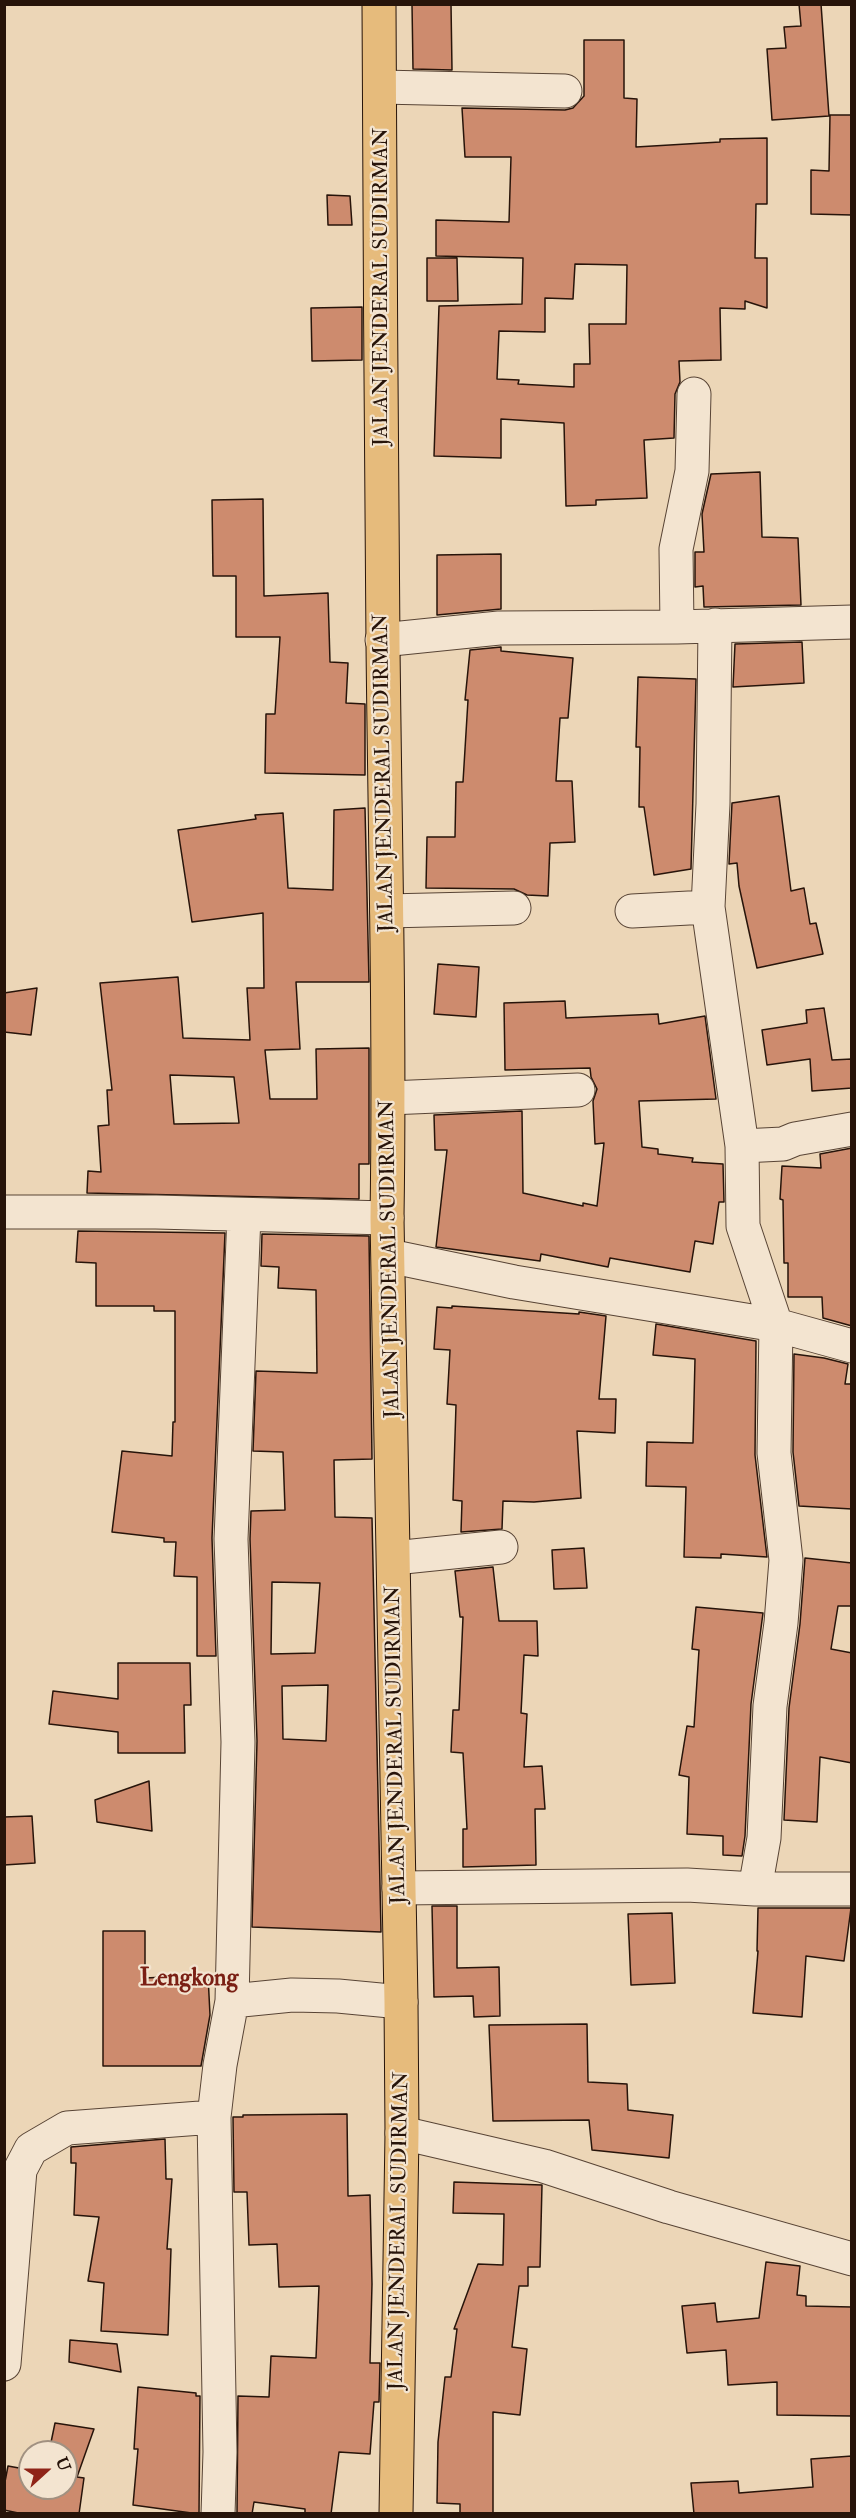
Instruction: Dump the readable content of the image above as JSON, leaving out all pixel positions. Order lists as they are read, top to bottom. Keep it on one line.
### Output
{"streets":{"main road":["JALAN JENDERAL SUDIRMAN"]},"districts":["Lengkong"],"north":"right"}
